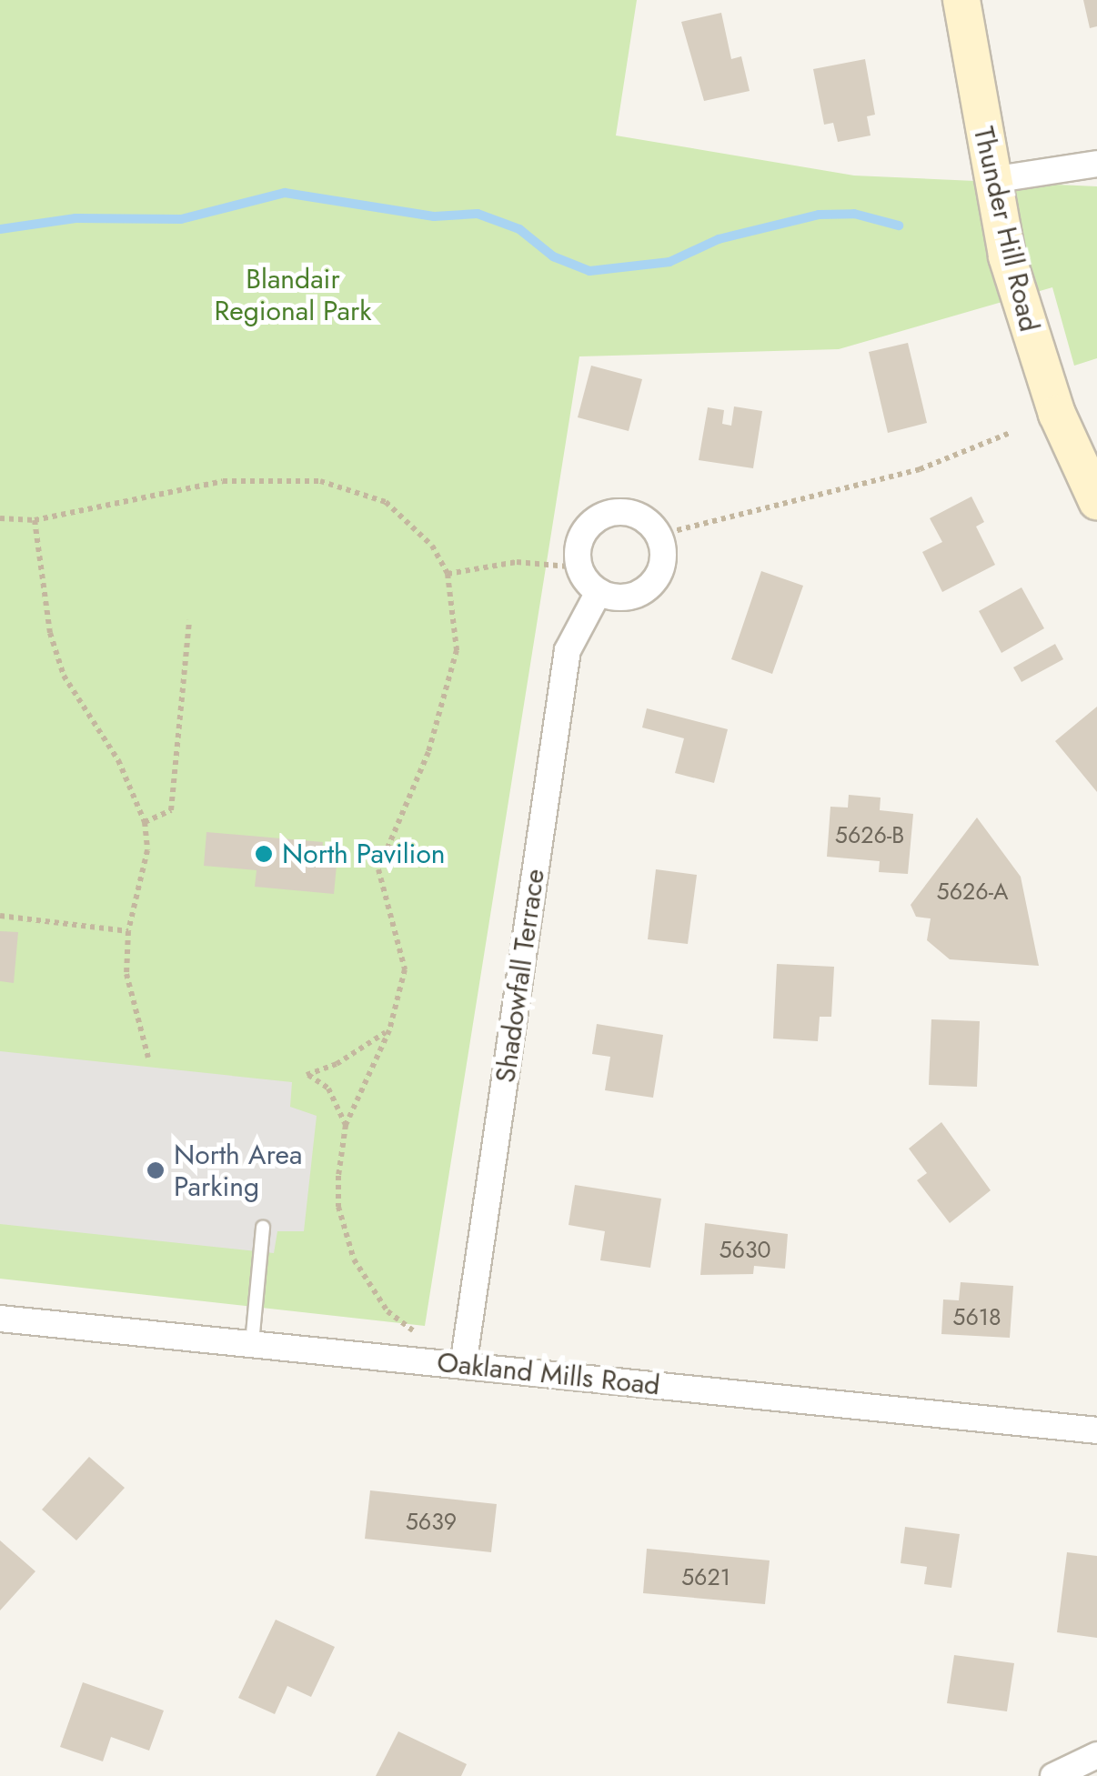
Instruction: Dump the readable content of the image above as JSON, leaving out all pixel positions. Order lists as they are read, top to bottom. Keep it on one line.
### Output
{"streets":{"street":["Thunder Hill Road","Shadowfall Terrace","Oakland Mills Road"]},"crossings":[["Shadowfall Terrace","Oakland Mills Road"]],"parks":["Blandair Regional Park"],"places":["North Pavilion","North Area Parking"],"house_numbers":["5626-B","5626-A","5630","5618","5639","5621"]}
